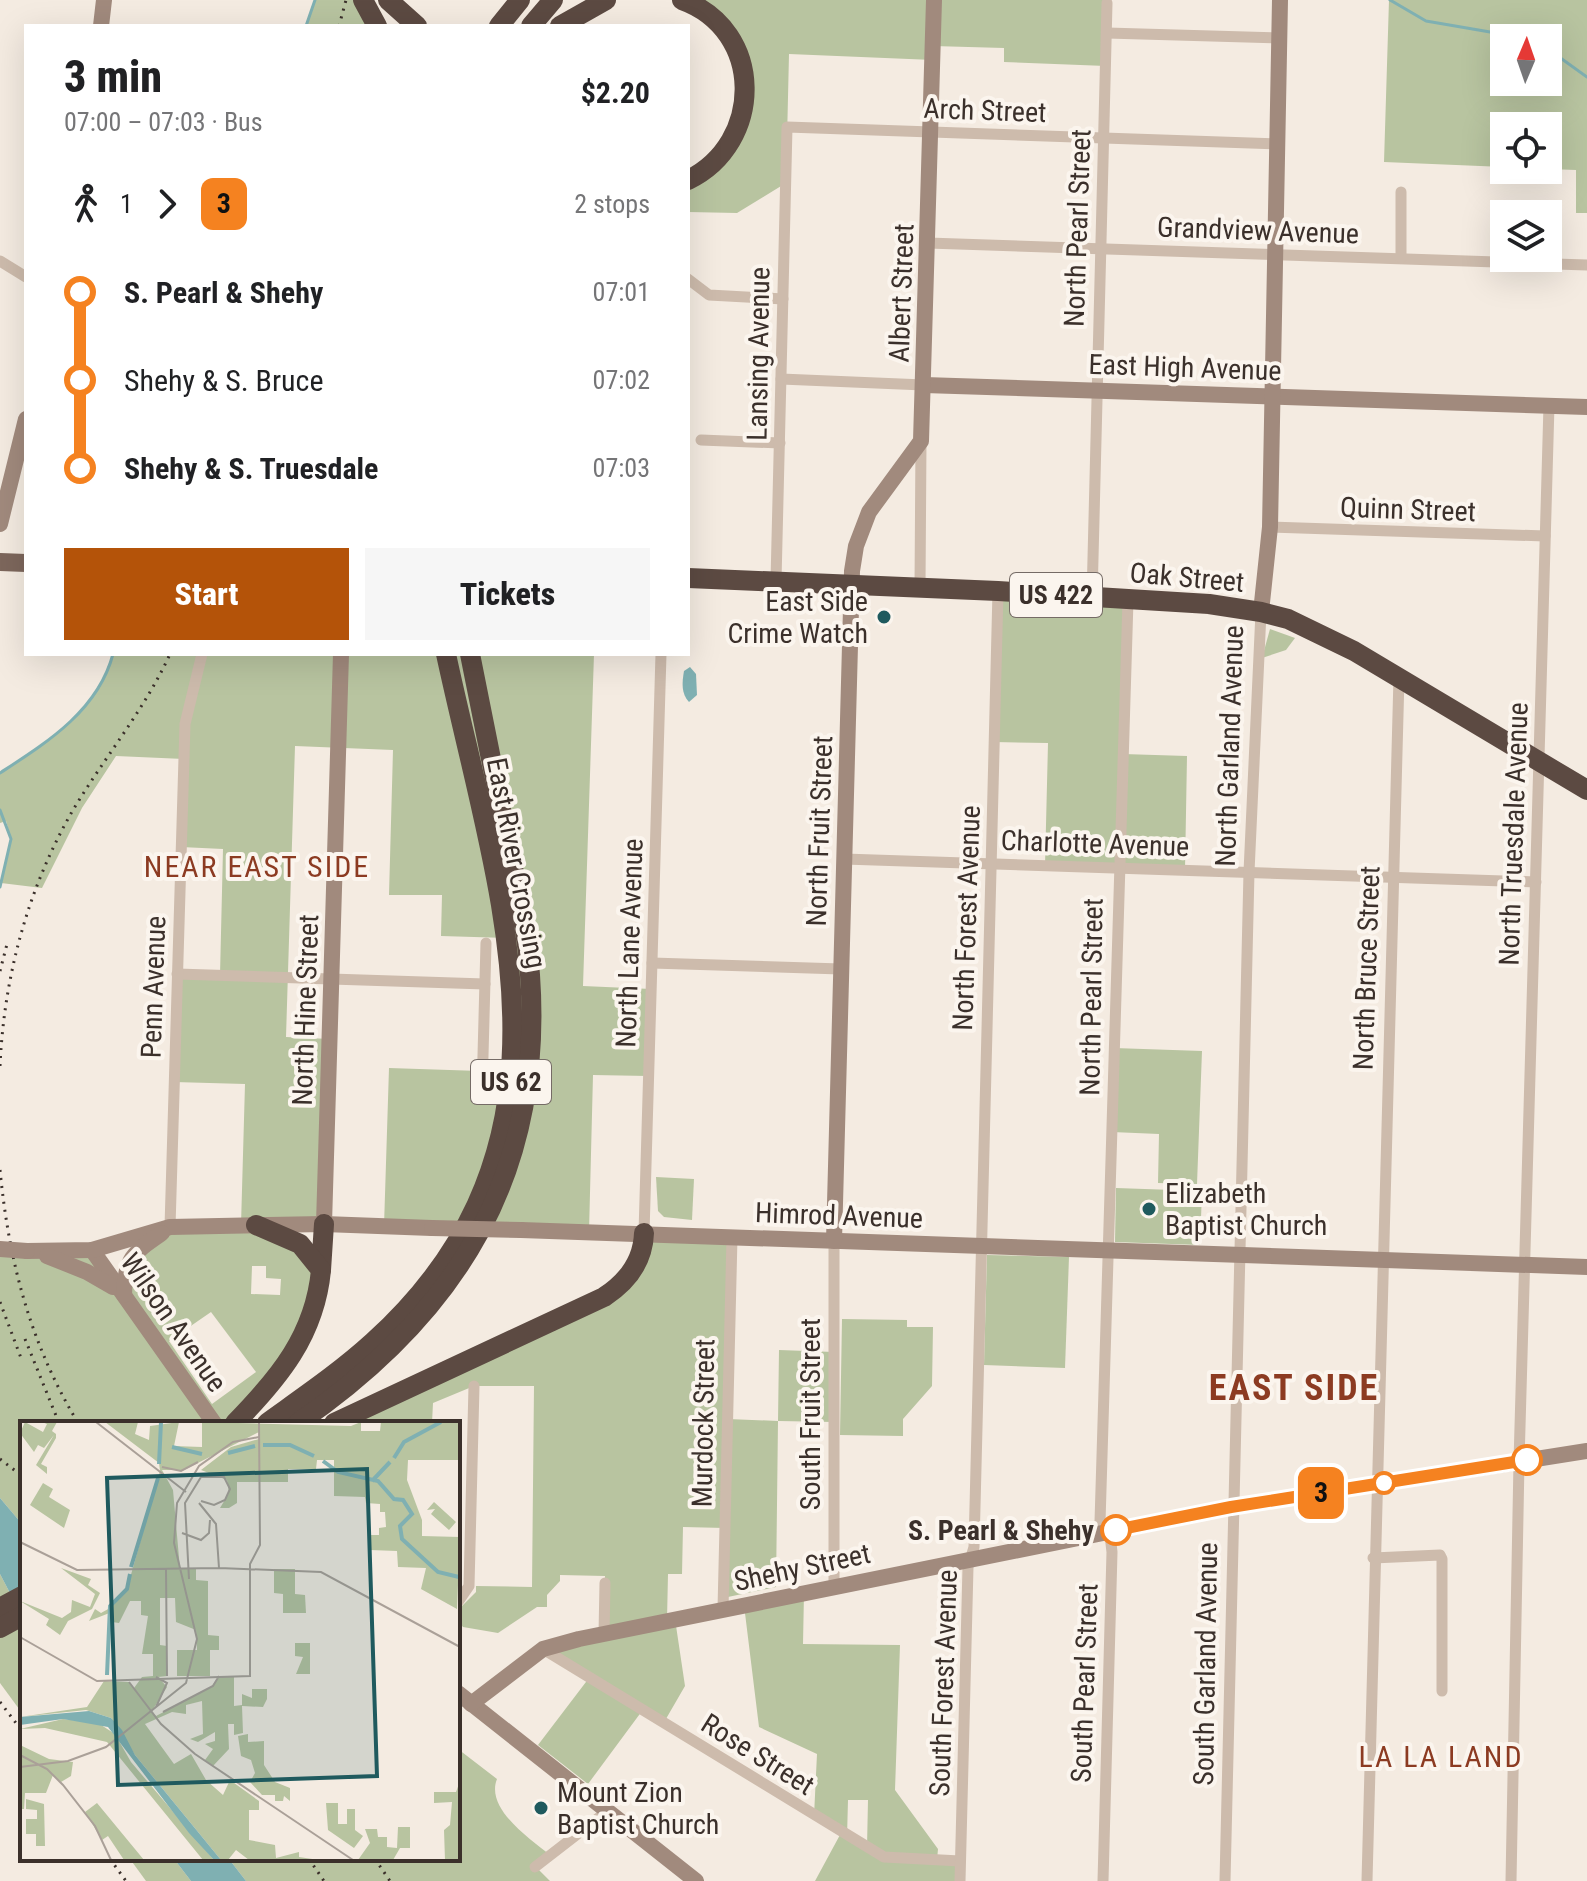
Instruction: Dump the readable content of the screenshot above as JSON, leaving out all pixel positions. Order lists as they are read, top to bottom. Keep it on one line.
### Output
{"streets":{"highway":["Oak Street","US 422","East River Crossing","US 62"],"main road":["Albert Street","East High Avenue","North Garland Avenue","North Fruit Street","North Hine Street","Himrod Avenue","Wilson Avenue","Shehy Street"],"street":["Arch Street","North Pearl Street","Grandview Avenue","Lansing Avenue","Quinn Street","North Truesdale Avenue","Charlotte Avenue","North Forest Avenue","North Lane Avenue","North Bruce Street","Penn Avenue","South Fruit Street","Murdock Street","South Garland Avenue","South Forest Avenue","South Pearl Street","Rose Street"]},"crossings":[["Arch Street","North Pearl Street"],["Arch Street","Albert Street"],["Arch Street","Lansing Avenue"],["Arch Street","North Garland Avenue"],["North Pearl Street","Grandview Avenue"],["North Pearl Street","East High Avenue"],["North Pearl Street","Oak Street"],["North Pearl Street","Charlotte Avenue"],["North Pearl Street","Himrod Avenue"],["North Pearl Street","South Pearl Street"],["Grandview Avenue","Albert Street"],["Grandview Avenue","North Garland Avenue"],["Albert Street","East High Avenue"],["Albert Street","Oak Street"],["Albert Street","North Fruit Street"],["Lansing Avenue","East High Avenue"],["Lansing Avenue","Oak Street"],["East High Avenue","North Garland Avenue"],["East High Avenue","North Truesdale Avenue"],["Quinn Street","North Garland Avenue"],["Quinn Street","North Truesdale Avenue"],["Oak Street","North Garland Avenue"],["Oak Street","North Fruit Street"],["Oak Street","North Truesdale Avenue"],["Oak Street","North Forest Avenue"],["Oak Street","North Bruce Street"],["North Garland Avenue","Charlotte Avenue"],["North Garland Avenue","Himrod Avenue"],["North Garland Avenue","South Garland Avenue"],["North Fruit Street","Charlotte Avenue"],["North Fruit Street","Himrod Avenue"],["North Fruit Street","South Fruit Street"],["North Truesdale Avenue","Charlotte Avenue"],["North Truesdale Avenue","Himrod Avenue"],["North Truesdale Avenue","Shehy Street"],["Charlotte Avenue","North Forest Avenue"],["Charlotte Avenue","North Bruce Street"],["North Forest Avenue","Himrod Avenue"],["North Forest Avenue","South Forest Avenue"],["North Lane Avenue","Himrod Avenue"],["North Bruce Street","Himrod Avenue"],["North Bruce Street","Shehy Street"],["Penn Avenue","Himrod Avenue"],["North Hine Street","Himrod Avenue"],["Himrod Avenue","Wilson Avenue"],["Himrod Avenue","South Fruit Street"],["Himrod Avenue","Murdock Street"],["Himrod Avenue","South Garland Avenue"],["Himrod Avenue","South Forest Avenue"],["Himrod Avenue","South Pearl Street"],["South Fruit Street","Shehy Street"],["Murdock Street","Shehy Street"],["Shehy Street","South Garland Avenue"],["Shehy Street","South Forest Avenue"],["Shehy Street","South Pearl Street"],["Shehy Street","Rose Street"],["South Forest Avenue","Rose Street"]],"districts":["NEAR EAST SIDE","EAST SIDE","LA LA LAND"],"places":["East Side Crime Watch","Elizabeth Baptist Church","S. Pearl & Shehy","Mount Zion Baptist Church"],"lines":["bus line 3"],"north":"top","page":{"on_map":"3","heading":["3 min","07:00 – 07:03 · Bus","$2.20"],"legs":["1","3","2 stops"],"list":[{"name":"S. Pearl & Shehy","value":"07:01"},{"name":"Shehy & S. Bruce","value":"07:02"},{"name":"Shehy & S. Truesdale","value":"07:03"}],"buttons":["Start","Tickets"]}}
